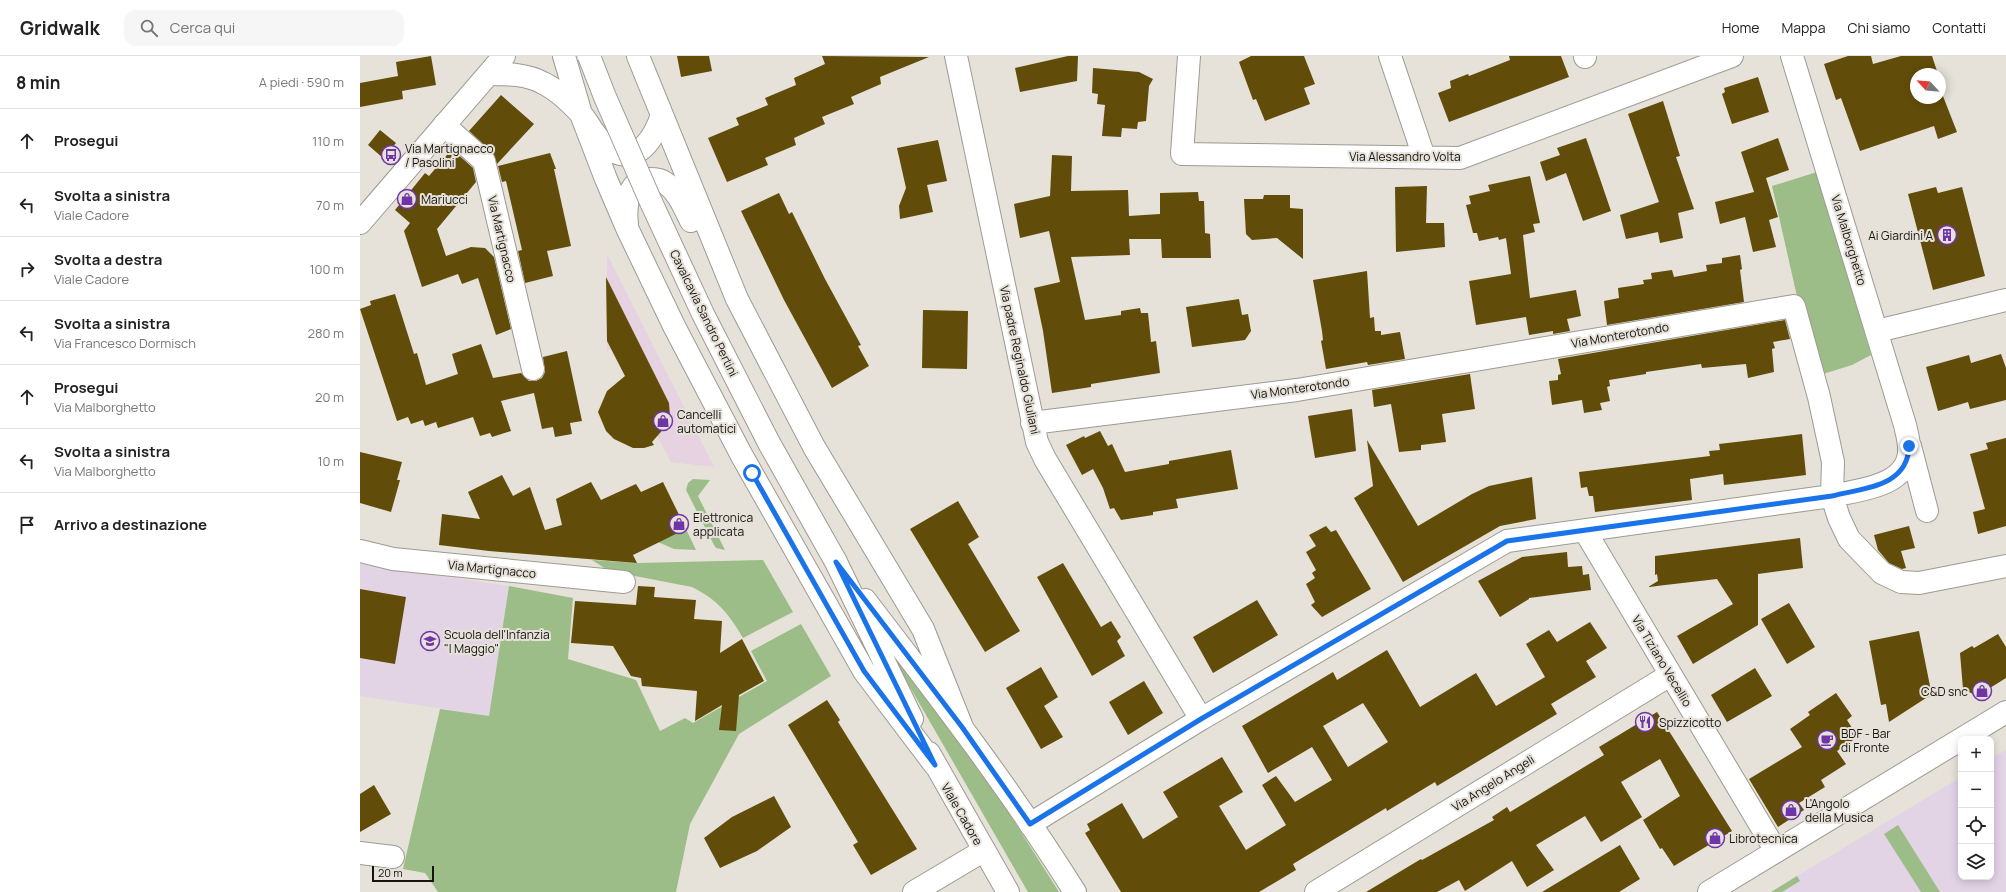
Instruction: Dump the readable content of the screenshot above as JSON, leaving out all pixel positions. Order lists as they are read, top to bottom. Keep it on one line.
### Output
{"streets":{"street":["Via Alessandro Volta","Via Martignacco","Via Malborghetto","Cavalcavia Sandro Pertini","Via Monterotondo","Via padre Reginaldo Giuliani","Via Tiziano Vecellio","Via Angelo Angeli","Viale Cadore"]},"crossings":[["Via Malborghetto","Via Monterotondo"],["Via Malborghetto","Via padre Reginaldo Giuliani"],["Via Malborghetto","Via Tiziano Vecellio"],["Cavalcavia Sandro Pertini","Viale Cadore"],["Via Monterotondo","Via padre Reginaldo Giuliani"],["Via Tiziano Vecellio","Via Angelo Angeli"]],"places":{"bus stop":["Via Martignacco / Pasolini"],"shop":["Mariucci","Cancelli automatici","Elettronica applicata","C&D snc","L'Angolo della Musica","Librotecnica"],"building":["Ai Giardini A"],"school or university":["Scuola dell'Infanzia \"I Maggio\""],"restaurant":["Spizzicotto"],"cafe":["BDF - Bar di Fronte"]},"scale_bar":"20 m","north":"top left","page":{"header":"Gridwalk","search":"Cerca qui","nav":["Home","Mappa","Chi siamo","Contatti"],"heading":["8 min","A piedi · 590 m"],"list":[["Prosegui","110 m"],["Svolta a sinistra","Viale Cadore","70 m"],["Svolta a destra","Viale Cadore","100 m"],["Svolta a sinistra","Via Francesco Dormisch","280 m"],["Prosegui","Via Malborghetto","20 m"],["Svolta a sinistra","Via Malborghetto","10 m"],"Arrivo a destinazione"],"map_buttons":["+","−"],"scale":"20 m"}}
